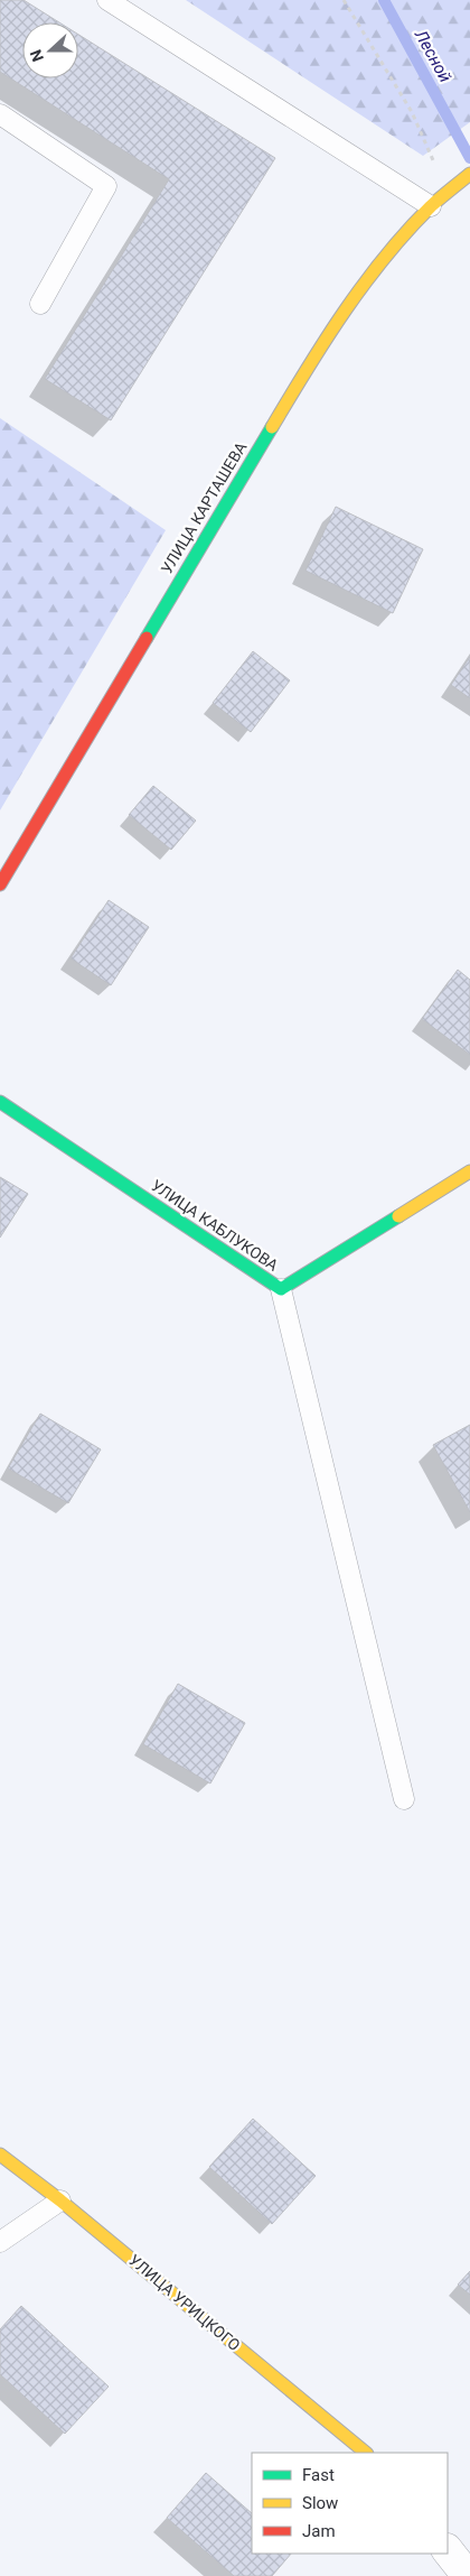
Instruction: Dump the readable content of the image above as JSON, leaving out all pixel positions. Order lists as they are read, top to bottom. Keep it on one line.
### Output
{"streets":{"street":["УЛИЦА КАРТАШЕВА","УЛИЦА КАБЛУКОВА","УЛИЦА УРИЦКОГО"]},"water":["Лесной"],"legend":["Fast","Slow","Jam"],"north":"left"}
